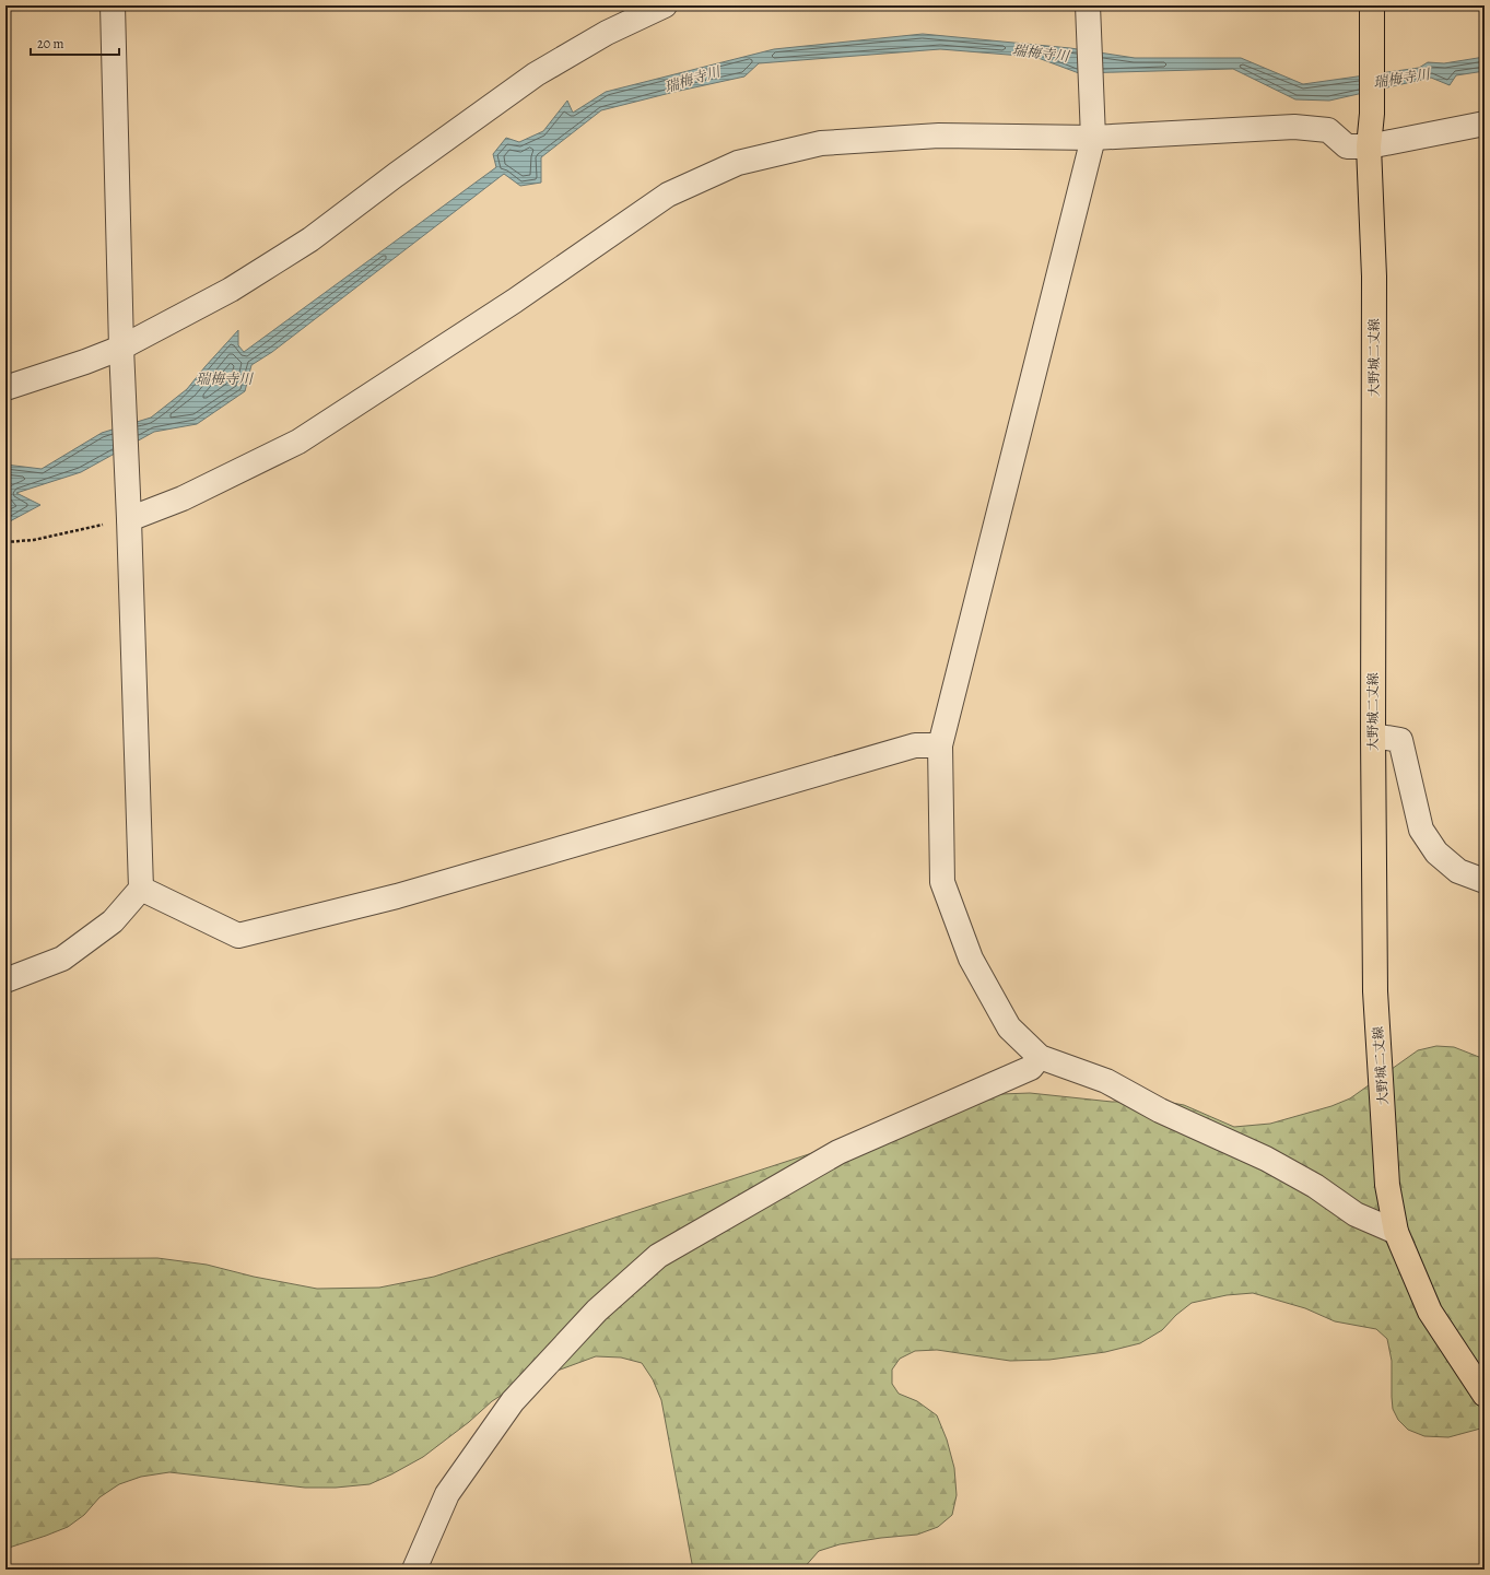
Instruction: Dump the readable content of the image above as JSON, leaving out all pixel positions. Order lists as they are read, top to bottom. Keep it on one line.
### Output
{"streets":{"main road":["大野城二丈線"]},"water":["瑞梅寺川"],"scale_bar":"20 m"}
